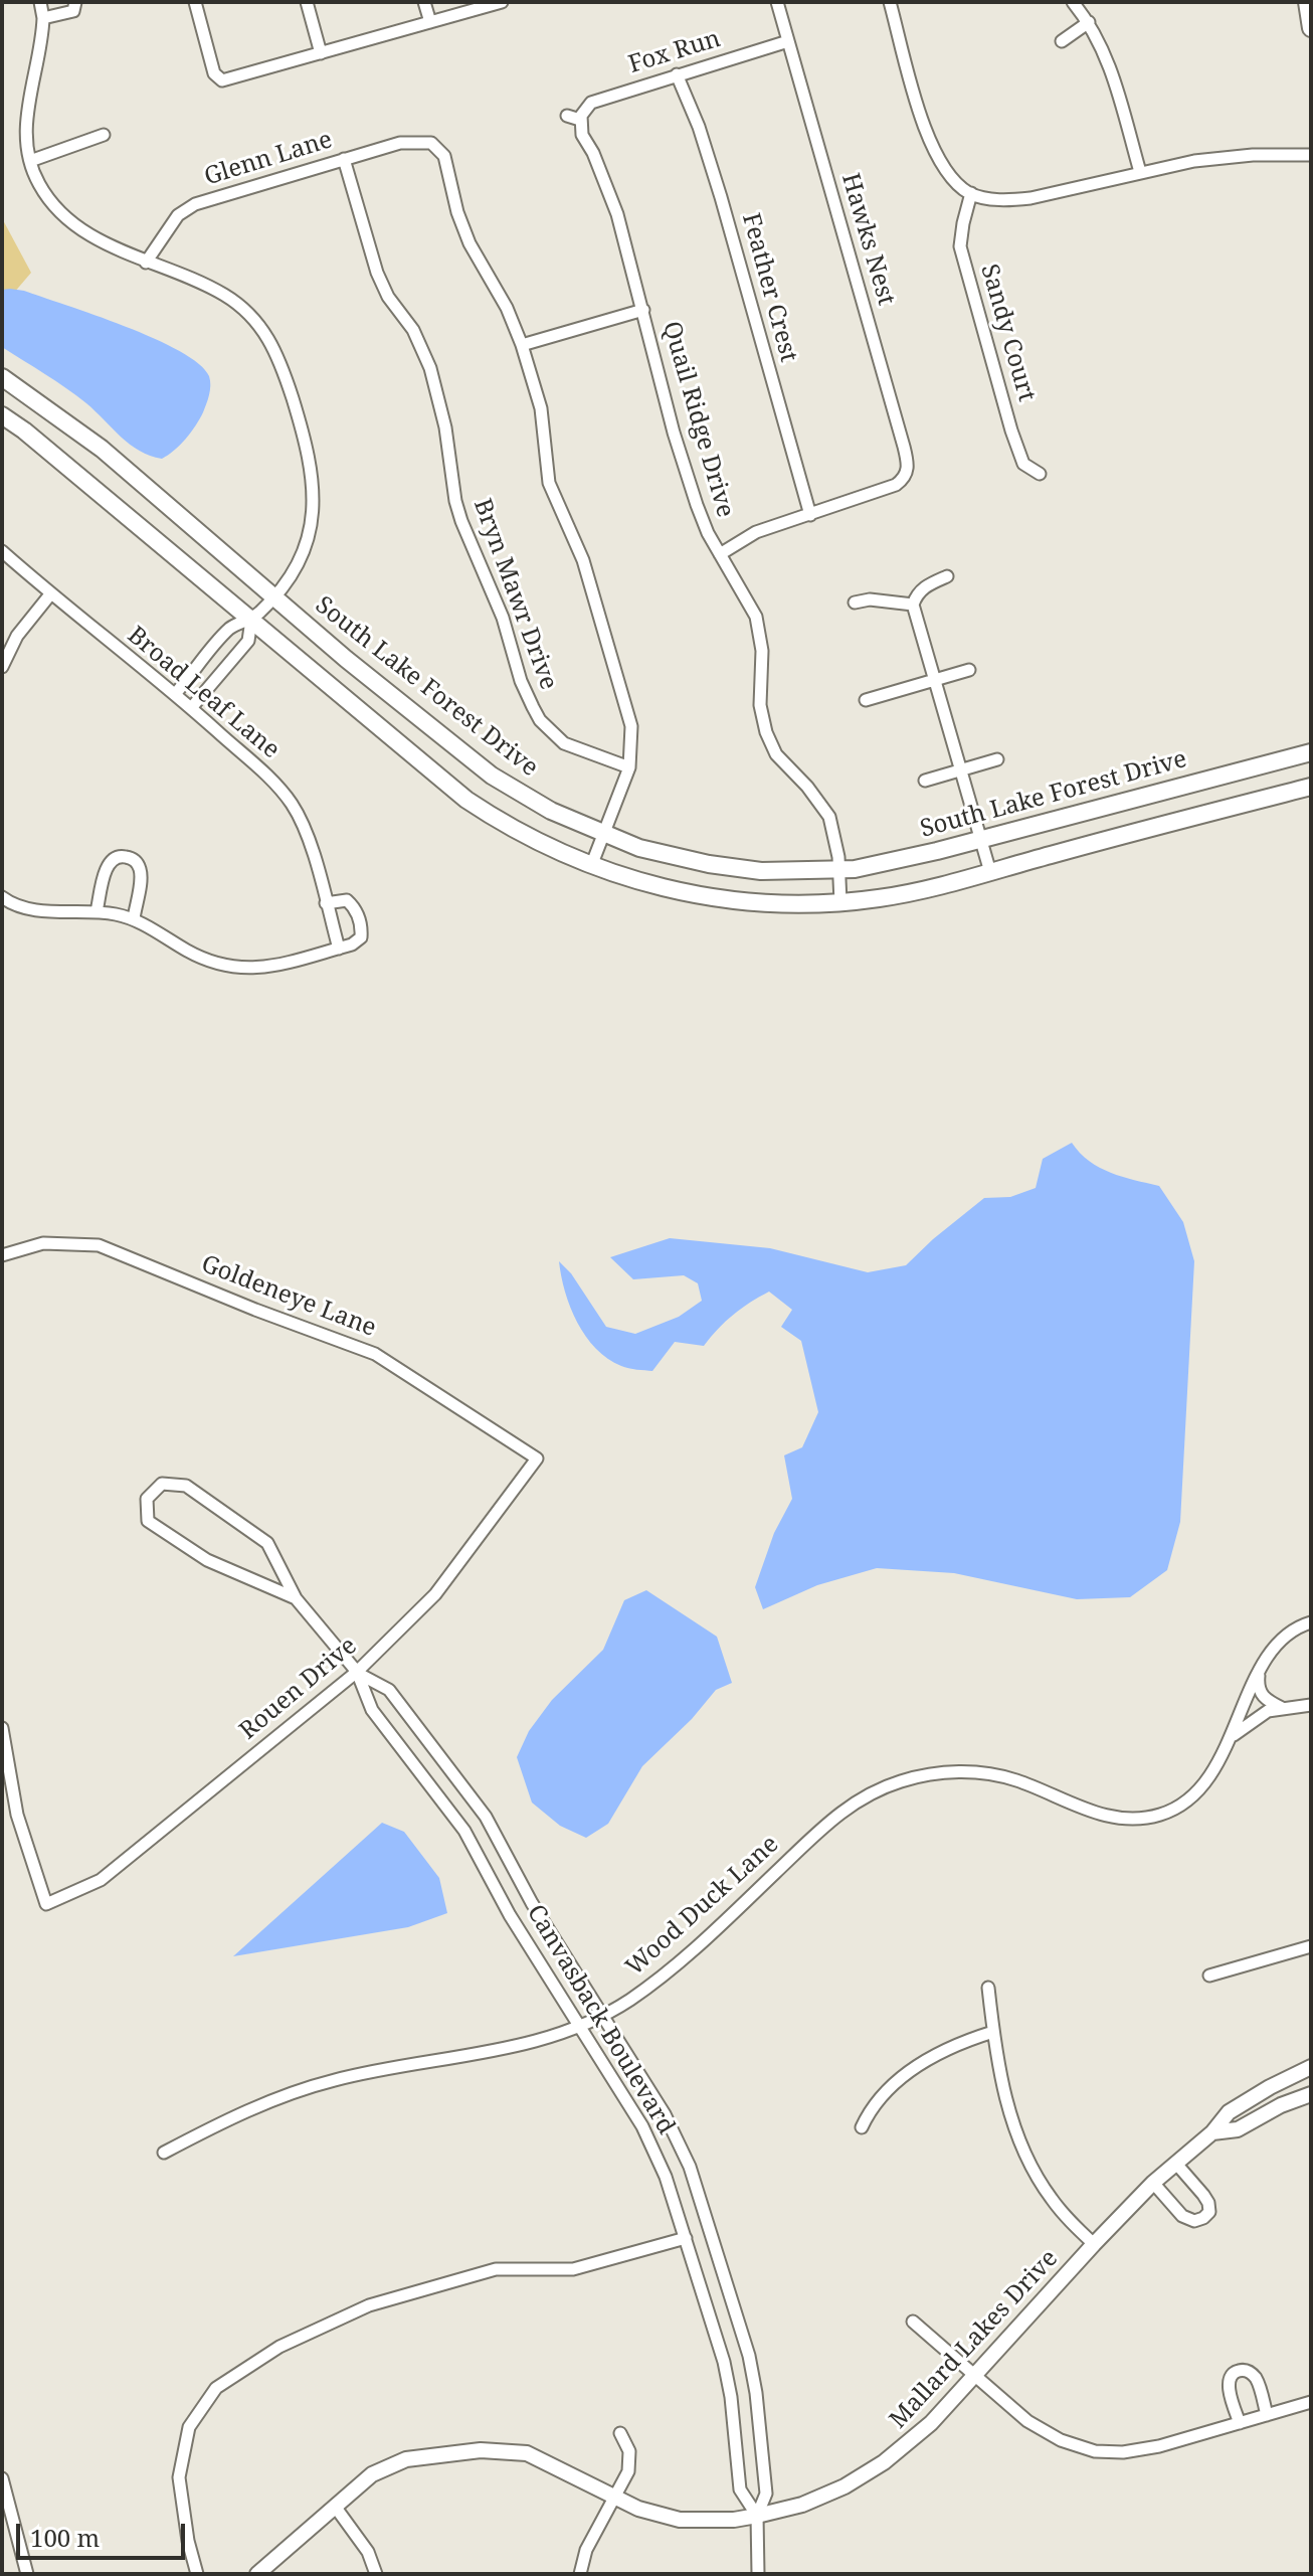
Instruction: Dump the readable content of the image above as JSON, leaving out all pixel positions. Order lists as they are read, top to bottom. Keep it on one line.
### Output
{"streets":{"main road":["South Lake Forest Drive"],"street":["Fox Run","Glenn Lane","Hawks Nest","Feather Crest","Sandy Court","Quail Ridge Drive","Bryn Mawr Drive","Broad Leaf Lane","Goldeneye Lane","Rouen Drive","Wood Duck Lane","Canvasback Boulevard","Mallard Lakes Drive"]},"crossings":[["Fox Run","Hawks Nest"],["Fox Run","Feather Crest"],["Fox Run","Quail Ridge Drive"],["Glenn Lane","Bryn Mawr Drive"],["Hawks Nest","Feather Crest"],["Quail Ridge Drive","South Lake Forest Drive"],["Goldeneye Lane","Rouen Drive"],["Rouen Drive","Canvasback Boulevard"],["Wood Duck Lane","Canvasback Boulevard"],["Canvasback Boulevard","Mallard Lakes Drive"]],"scale_bar":"100 m"}
